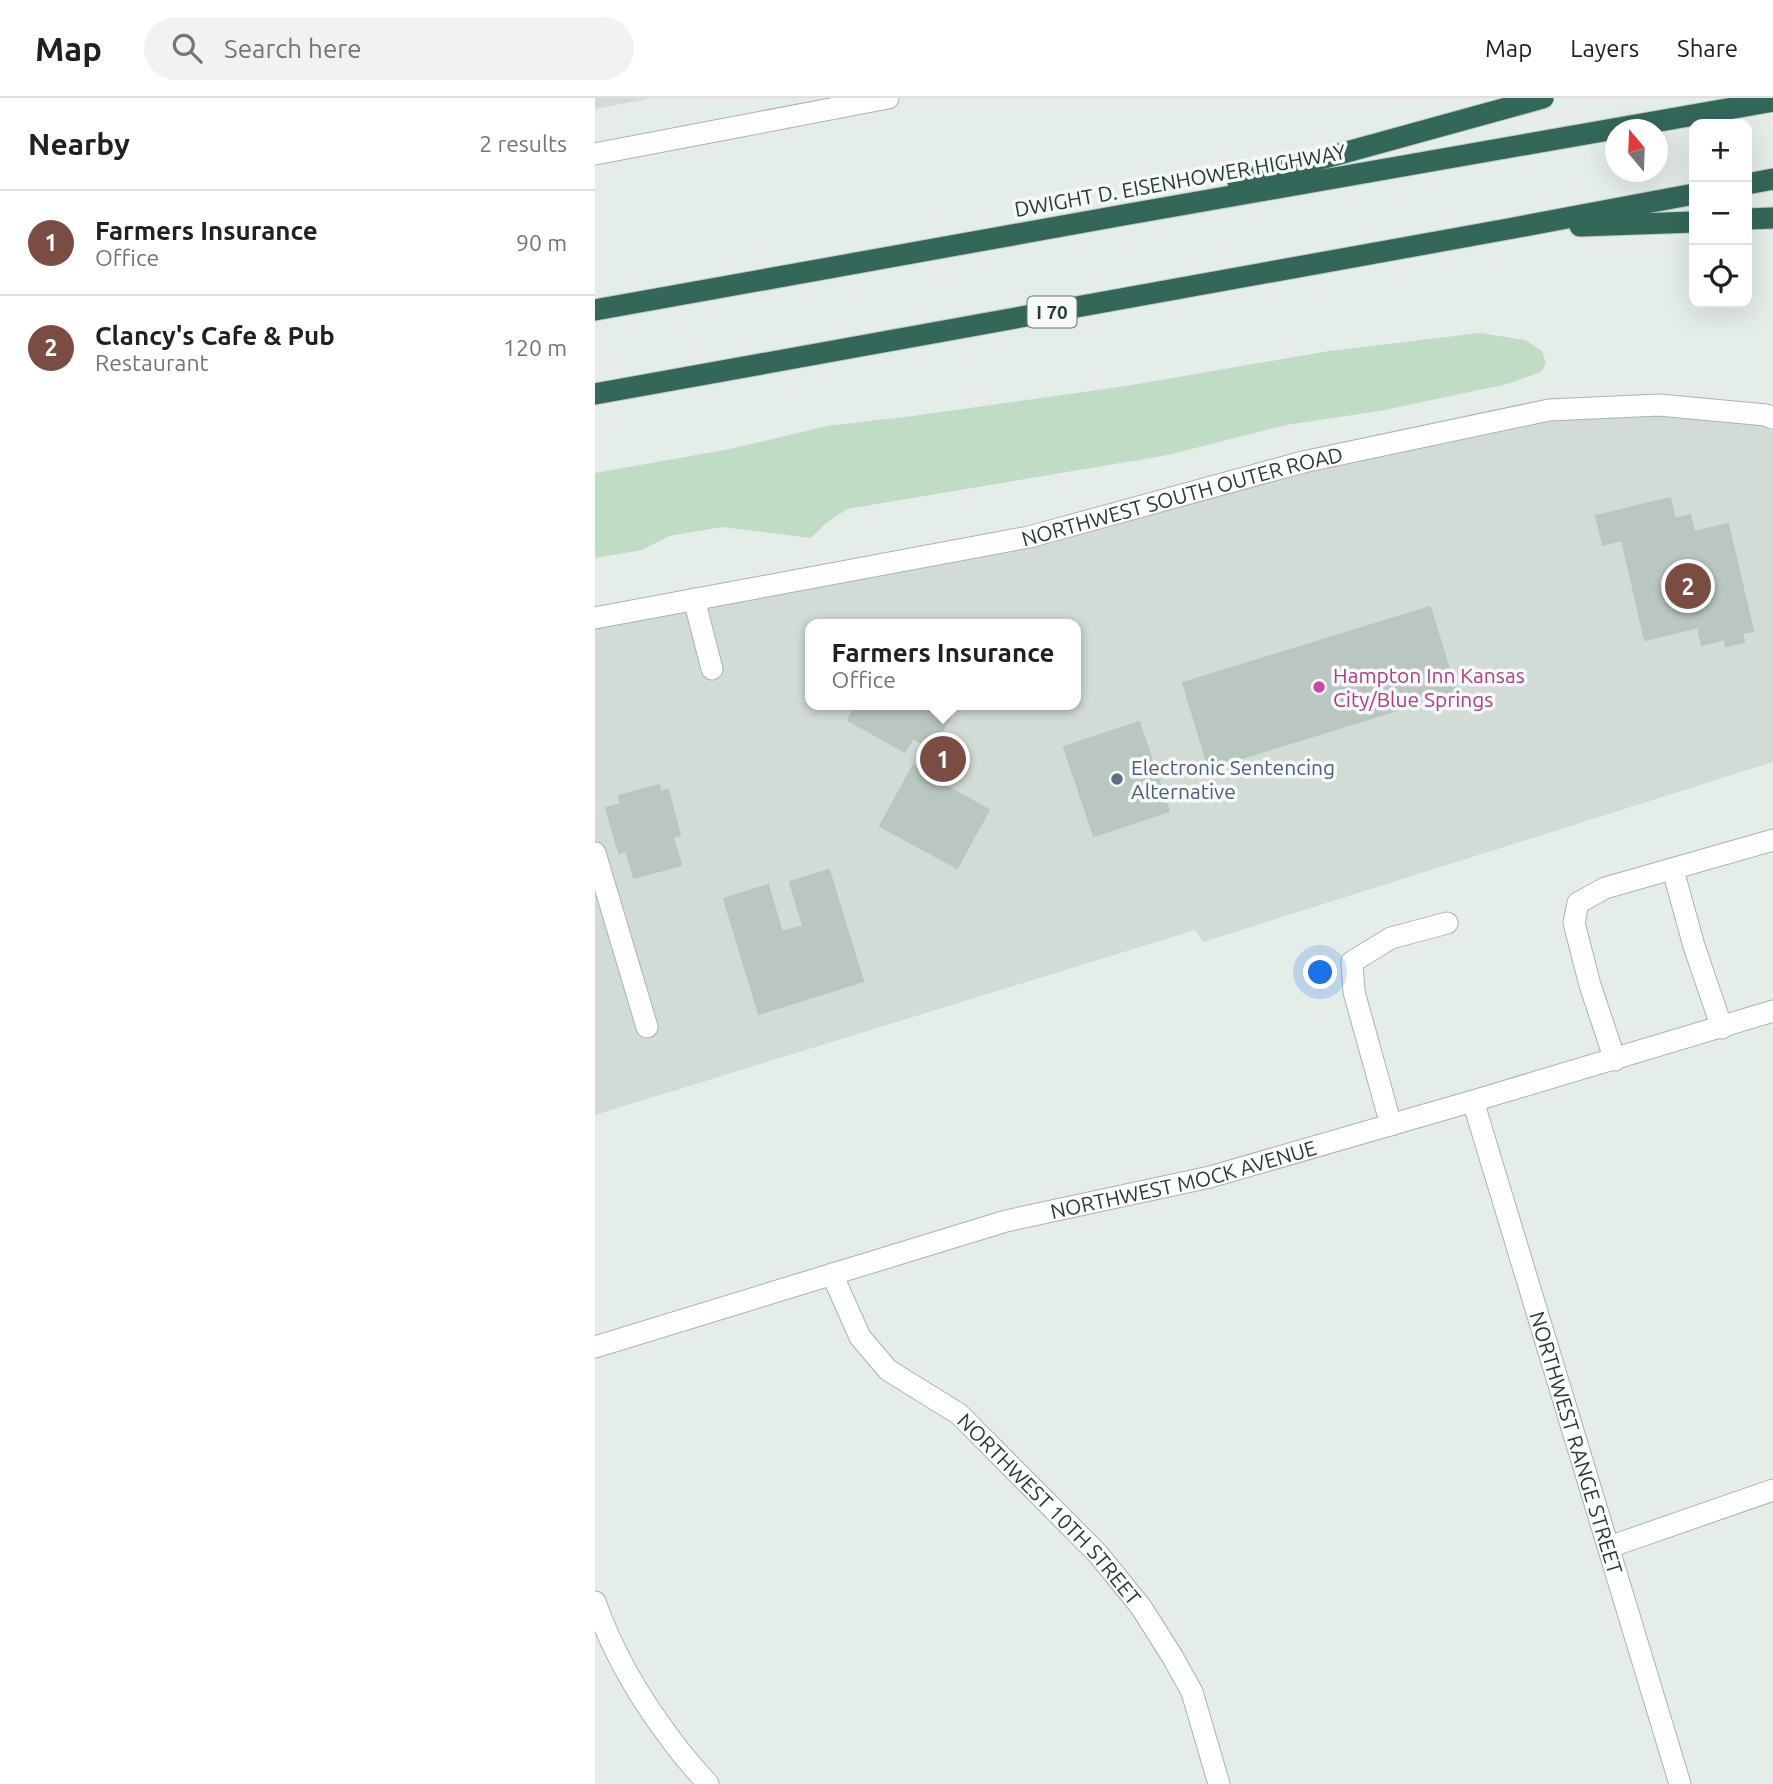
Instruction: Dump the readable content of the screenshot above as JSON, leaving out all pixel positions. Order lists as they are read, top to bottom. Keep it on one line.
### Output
{"streets":{"highway":["DWIGHT D. EISENHOWER HIGHWAY","I 70"],"street":["NORTHWEST SOUTH OUTER ROAD","NORTHWEST MOCK AVENUE","NORTHWEST RANGE STREET","NORTHWEST 10TH STREET"]},"crossings":[["NORTHWEST MOCK AVENUE","NORTHWEST RANGE STREET"],["NORTHWEST MOCK AVENUE","NORTHWEST 10TH STREET"]],"places":["Hampton Inn Kansas City/Blue Springs","Electronic Sentencing Alternative"],"north":"top","page":{"header":"Map","search":"Search here","nav":["Map","Layers","Share"],"heading":["Nearby","2 results"],"map_buttons":["+","−"],"list":[{"mark":"1","name":"Farmers Insurance","note":"Office","value":"90 m"},{"mark":"2","name":"Clancy's Cafe & Pub","note":"Restaurant","value":"120 m"}],"pins":["2","1"],"popup":["Farmers Insurance","Office"]}}
